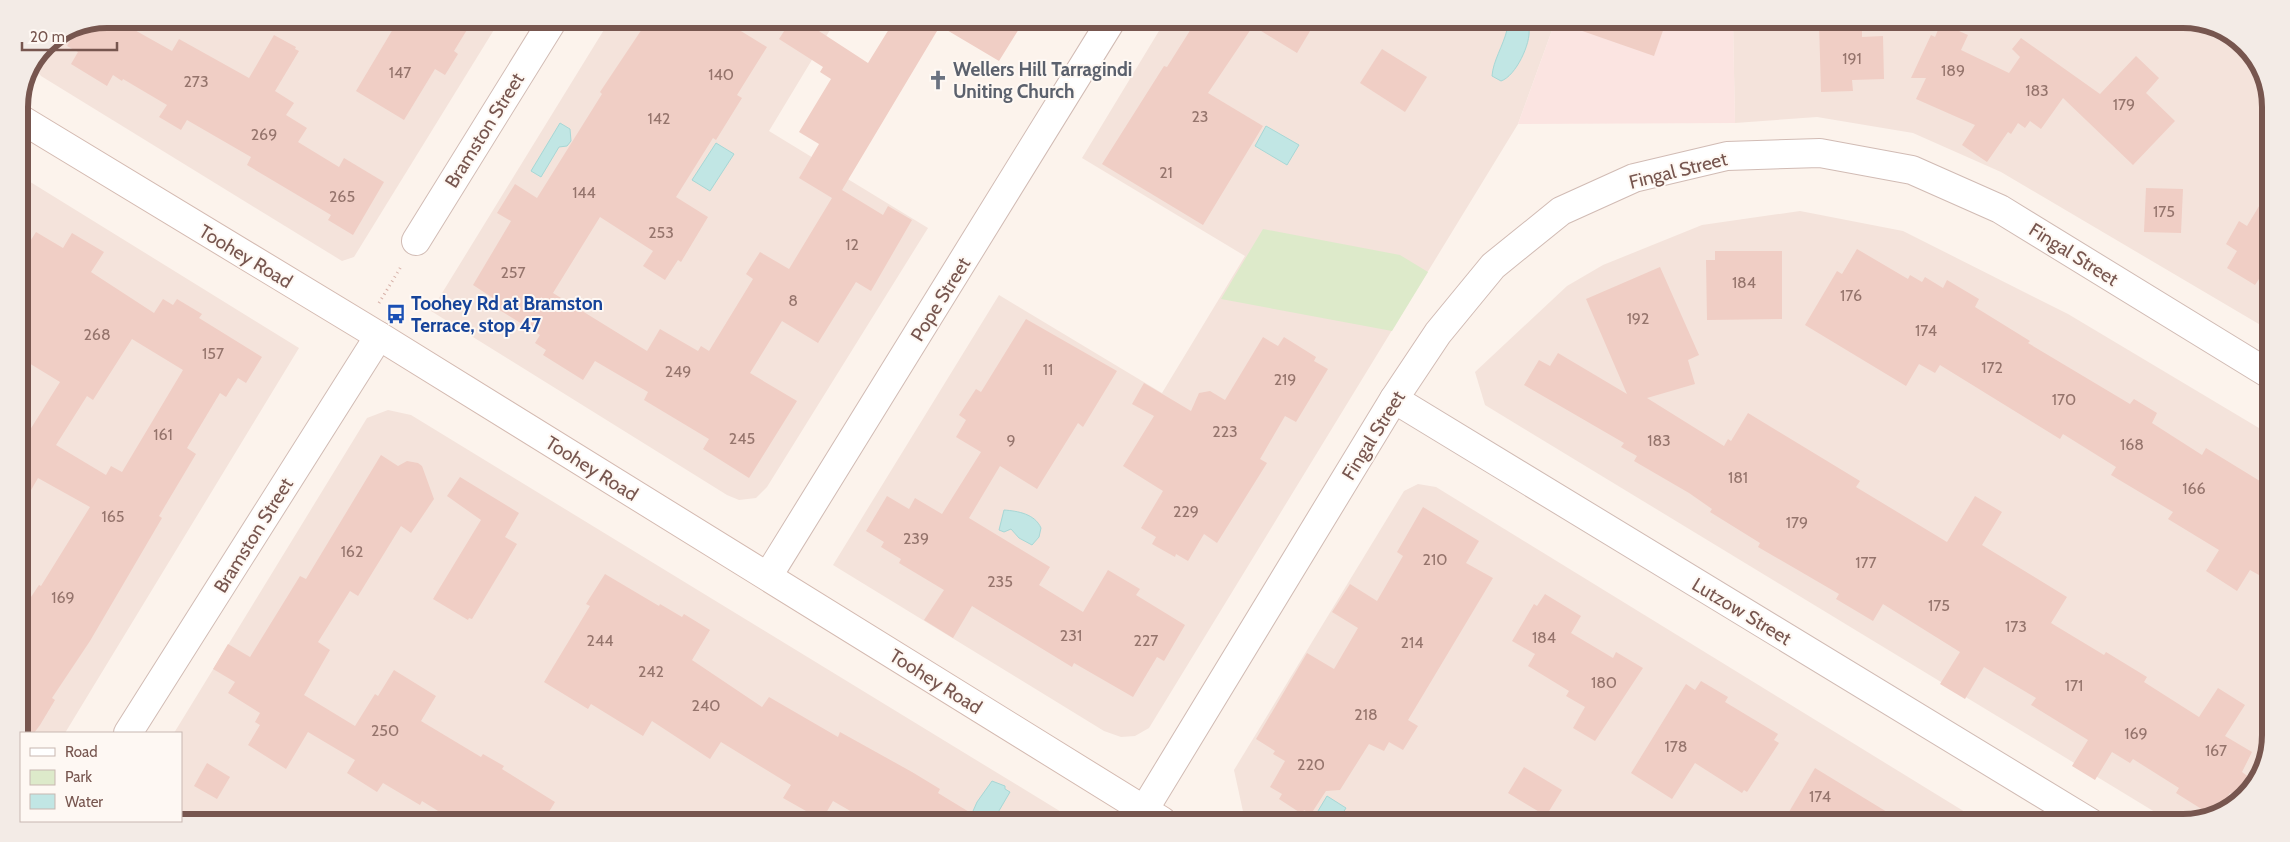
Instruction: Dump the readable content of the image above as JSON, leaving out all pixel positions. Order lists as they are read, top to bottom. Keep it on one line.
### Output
{"streets":{"street":["Bramston Street","Fingal Street","Toohey Road","Pope Street","Lutzow Street"]},"crossings":[["Bramston Street","Toohey Road"],["Fingal Street","Lutzow Street"],["Toohey Road","Pope Street"]],"places":{"church":["Wellers Hill Tarragindi Uniting Church"],"bus stop":["Toohey Rd at Bramston Terrace, stop 47"]},"house_numbers":["191","189","147","140","273","183","179","23","142","269","21","144","265","175","253","12","257","184","176","8","192","174","268","157","172","11","249","219","170","223","161","245","9","183","168","181","166","229","165","179","239","162","210","177","235","169","175","173","231","184","244","227","214","242","180","171","240","218","250","169","178","167","220","174"],"legend":["Road","Park","Water"],"scale_bar":"20 m"}
